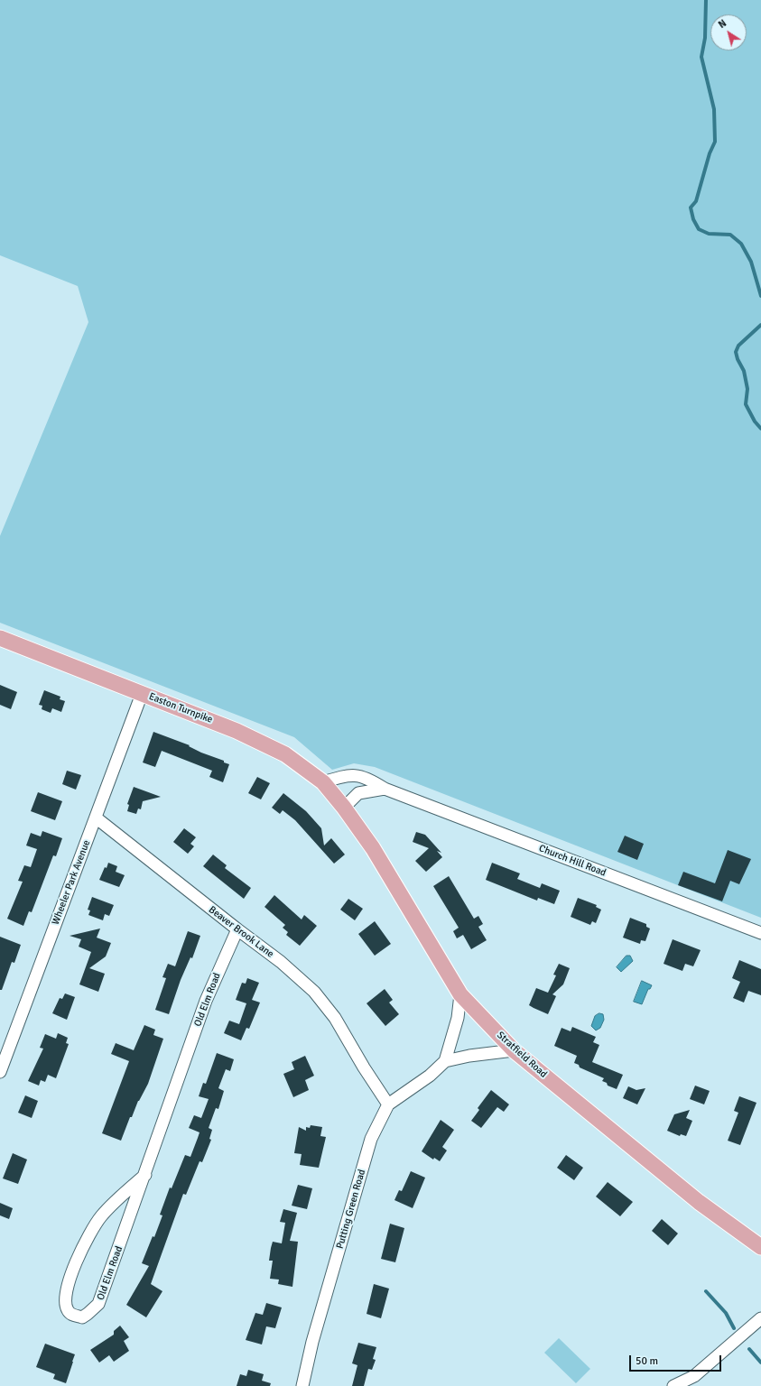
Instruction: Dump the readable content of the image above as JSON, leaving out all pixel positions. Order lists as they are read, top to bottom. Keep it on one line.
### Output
{"streets":{"main road":["Easton Turnpike","Stratfield Road"],"street":["Church Hill Road","Wheeler Park Avenue","Beaver Brook Lane","Old Elm Road","Putting Green Road"]},"crossings":[["Easton Turnpike","Church Hill Road"],["Easton Turnpike","Wheeler Park Avenue"],["Easton Turnpike","Stratfield Road"],["Wheeler Park Avenue","Beaver Brook Lane"],["Beaver Brook Lane","Old Elm Road"],["Beaver Brook Lane","Putting Green Road"],["Stratfield Road","Putting Green Road"]],"scale_bar":"50 m","north":"top left"}
